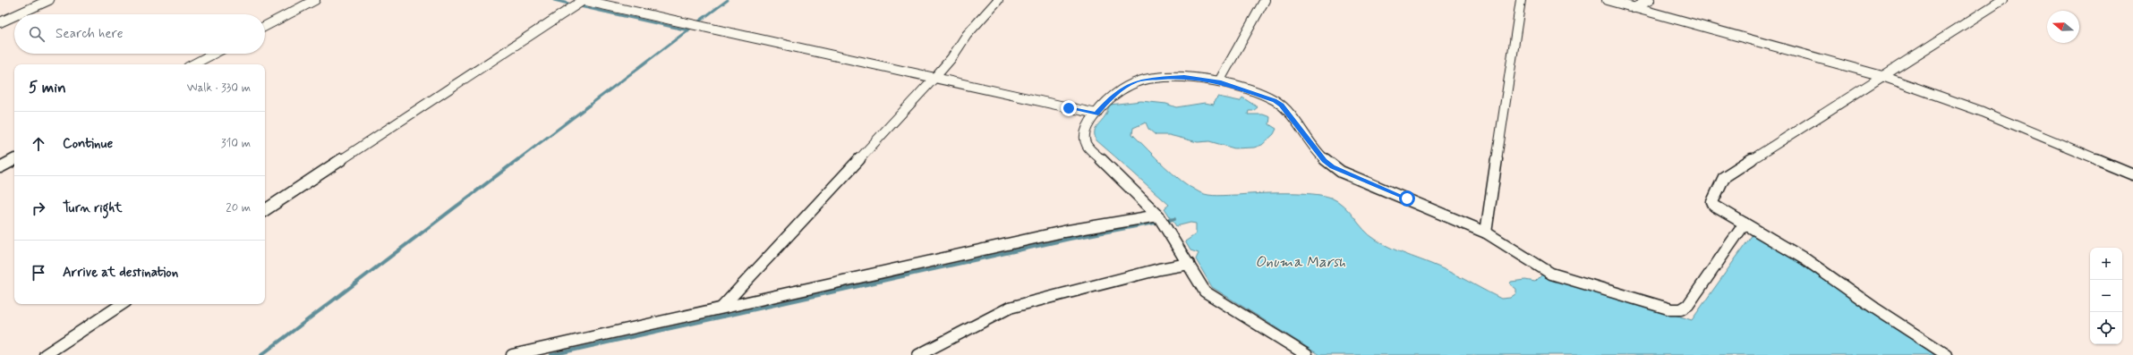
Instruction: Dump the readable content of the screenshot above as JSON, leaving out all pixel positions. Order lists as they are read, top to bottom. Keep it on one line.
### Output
{"water":["Onuma Marsh"],"north":"left","page":{"search":"Search here","heading":["5 min","Walk · 330 m"],"list":[["Continue","310 m"],["Turn right","20 m"],"Arrive at destination"],"map_buttons":["+","−"]}}
